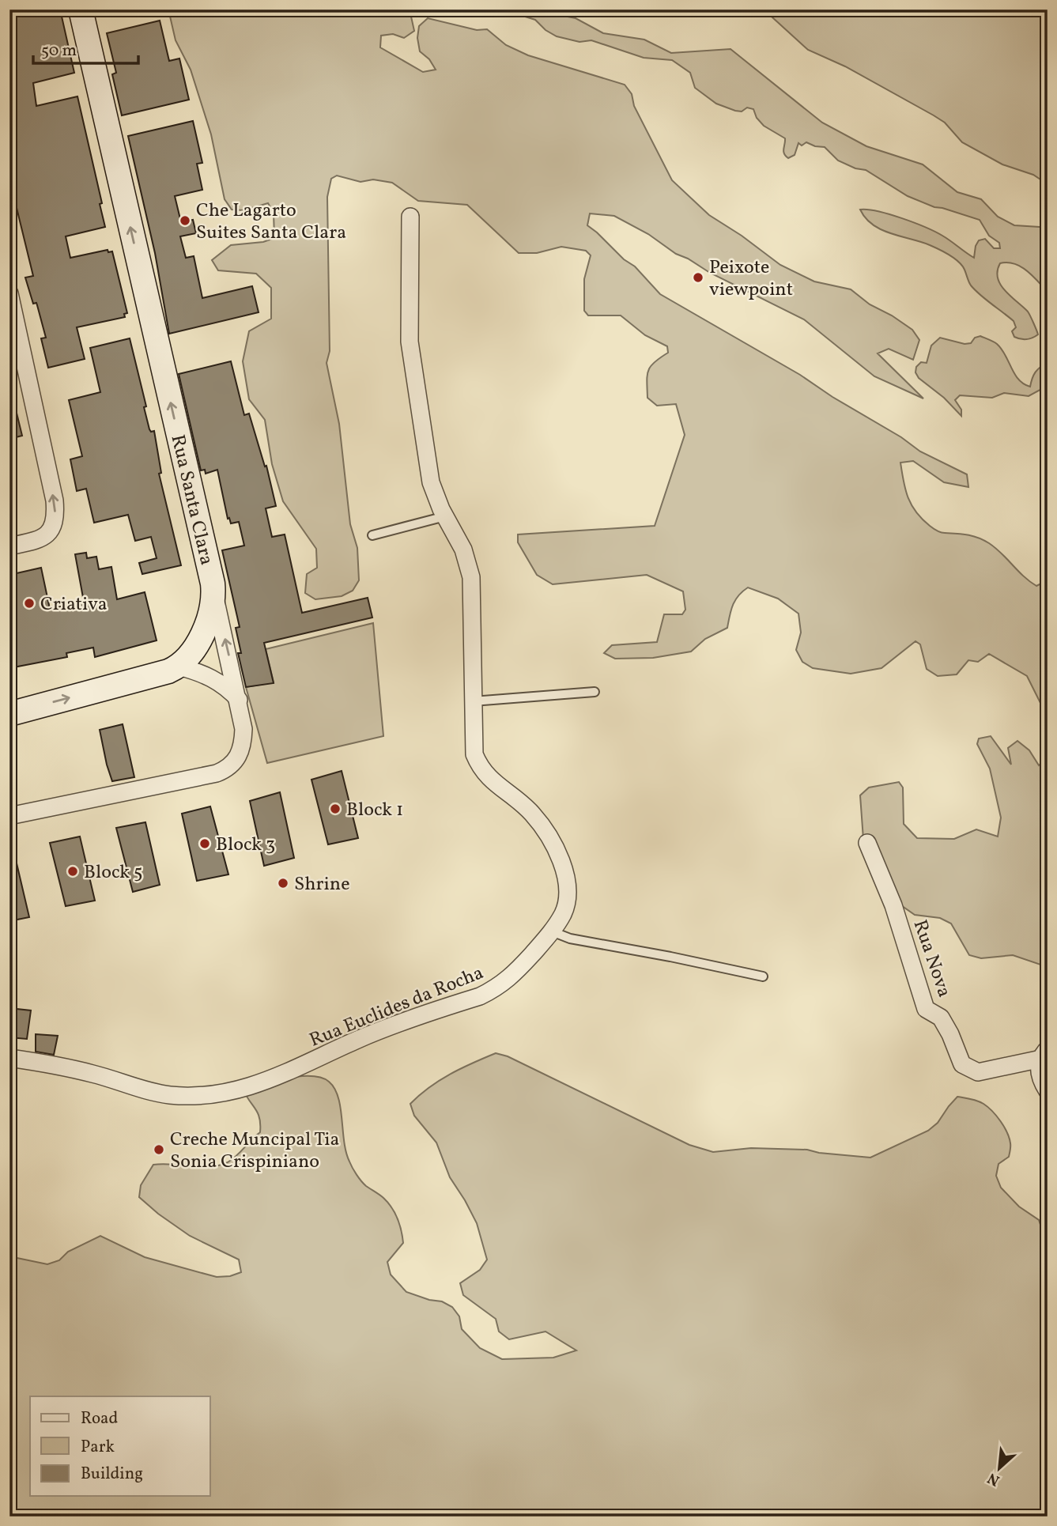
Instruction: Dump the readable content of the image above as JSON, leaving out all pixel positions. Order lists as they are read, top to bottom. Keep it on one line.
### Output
{"streets":{"main road":["Rua Santa Clara"],"street":["Rua Nova","Rua Euclides da Rocha"]},"one_way":["Rua Santa Clara"],"places":["Che Lagarto Suites Santa Clara","Peixote viewpoint","Criativa","Block 1","Block 3","Block 5","Shrine","Creche Muncipal Tia Sonia Crispiniano"],"legend":["Road","Park","Building"],"scale_bar":"50 m","north":"bottom left"}
